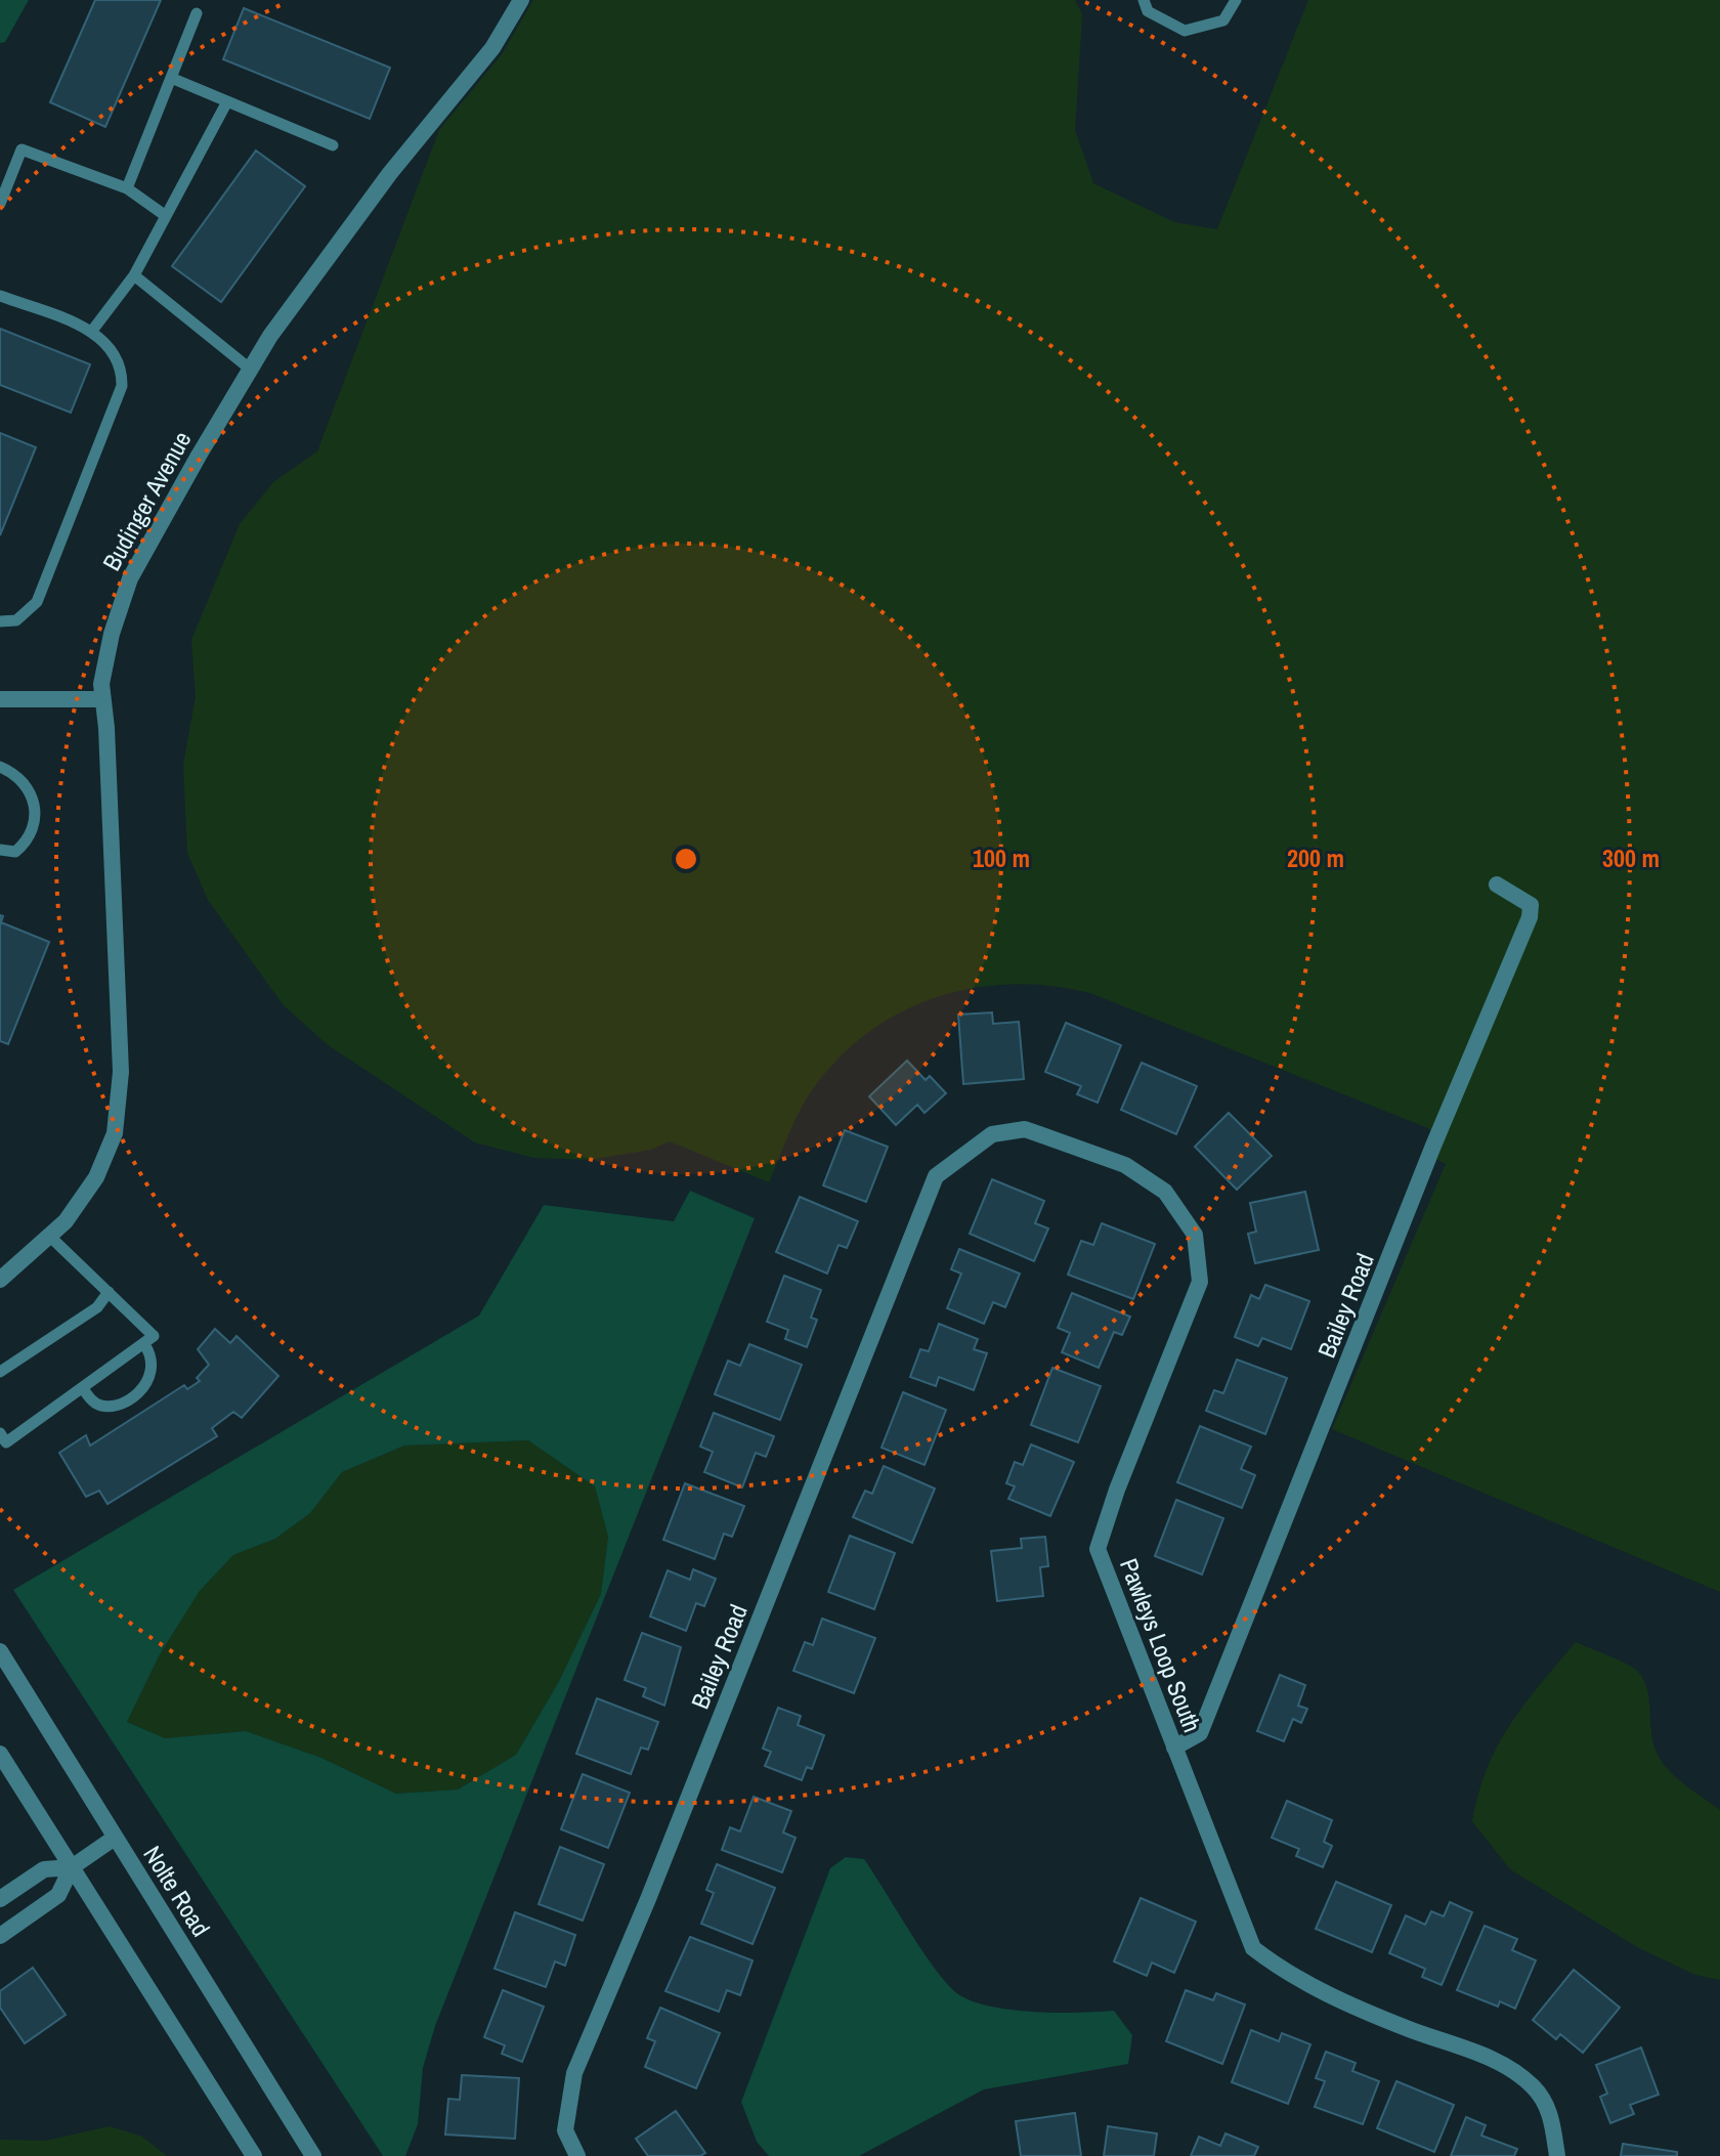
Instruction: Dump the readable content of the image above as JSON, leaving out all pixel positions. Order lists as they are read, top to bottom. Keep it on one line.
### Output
{"streets":{"street":["Budinger Avenue","Bailey Road","Pawleys Loop South","Nolte Road"]},"crossings":[["Bailey Road","Pawleys Loop South"]],"rings":["100 m","200 m","300 m"]}
